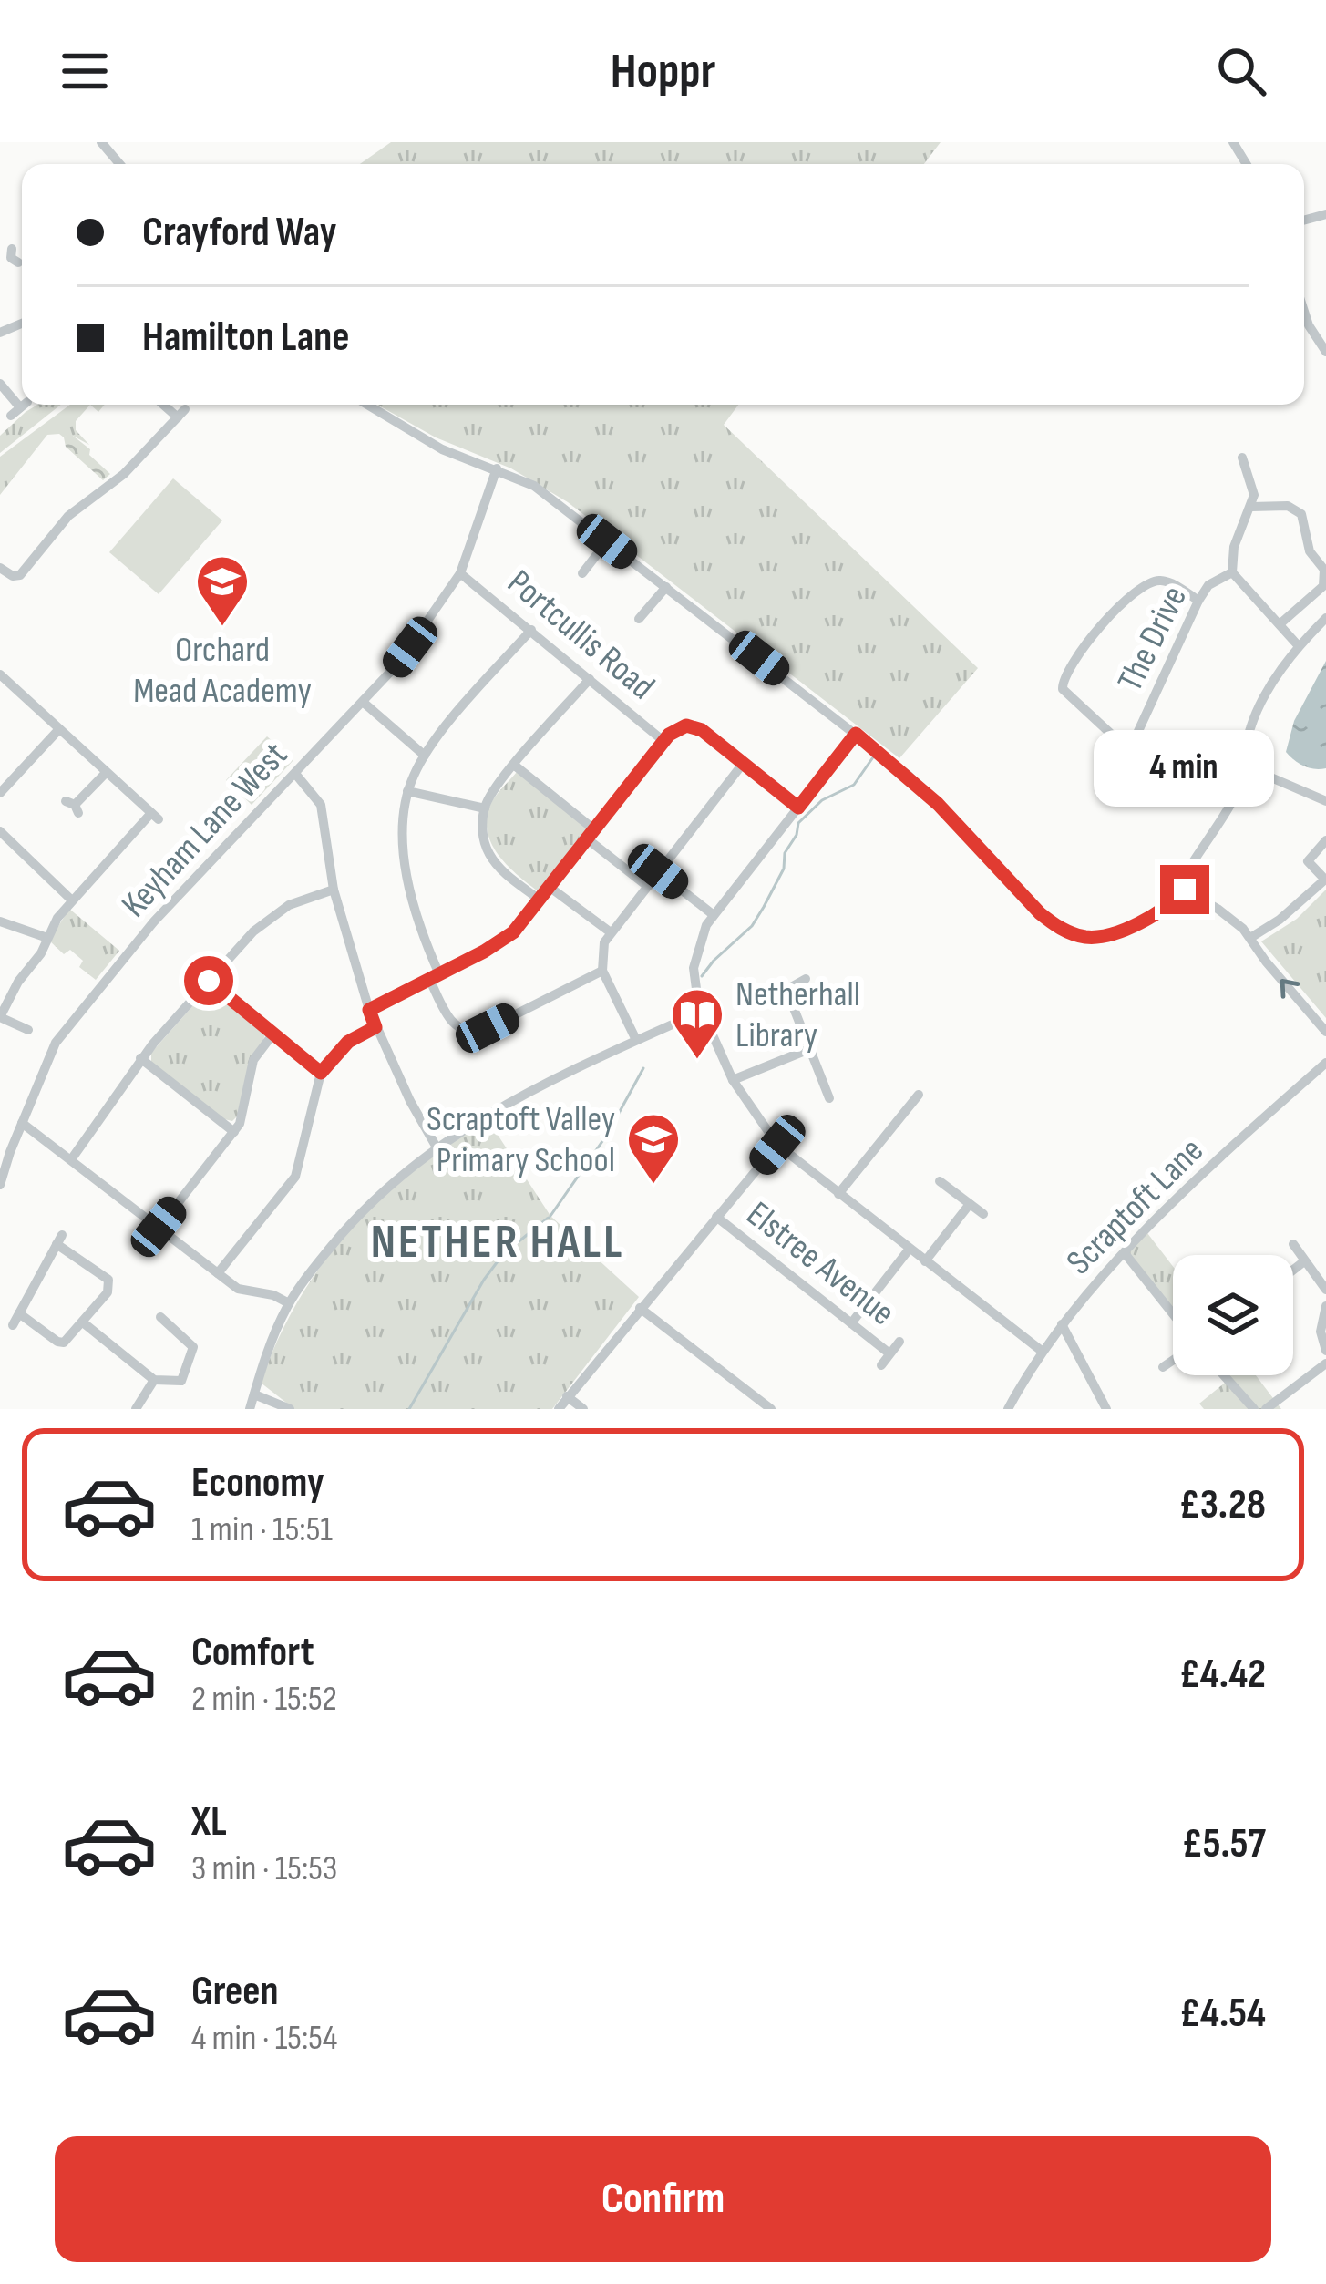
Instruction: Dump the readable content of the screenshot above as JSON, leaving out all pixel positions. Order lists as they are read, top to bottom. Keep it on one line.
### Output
{"streets":{"street":["Portcullis Road","The Drive","Keyham Lane West","Scraptoft Lane","Elstree Avenue"]},"crossings":[["Portcullis Road","Keyham Lane West"]],"districts":["NETHER HALL"],"places":{"school or university":["Orchard Mead Academy","Scraptoft Valley Primary School"],"library":["Netherhall Library"]},"page":{"header":"Hoppr","banner":["Crayford Way","Hamilton Lane"],"bubble":"4 min","list":[{"name":"Economy","note":"1 min · 15:51","value":"£3.28"},{"name":"Comfort","note":"2 min · 15:52","value":"£4.42"},{"name":"XL","note":"3 min · 15:53","value":"£5.57"},{"name":"Green","note":"4 min · 15:54","value":"£4.54"}],"buttons":"Confirm"}}
